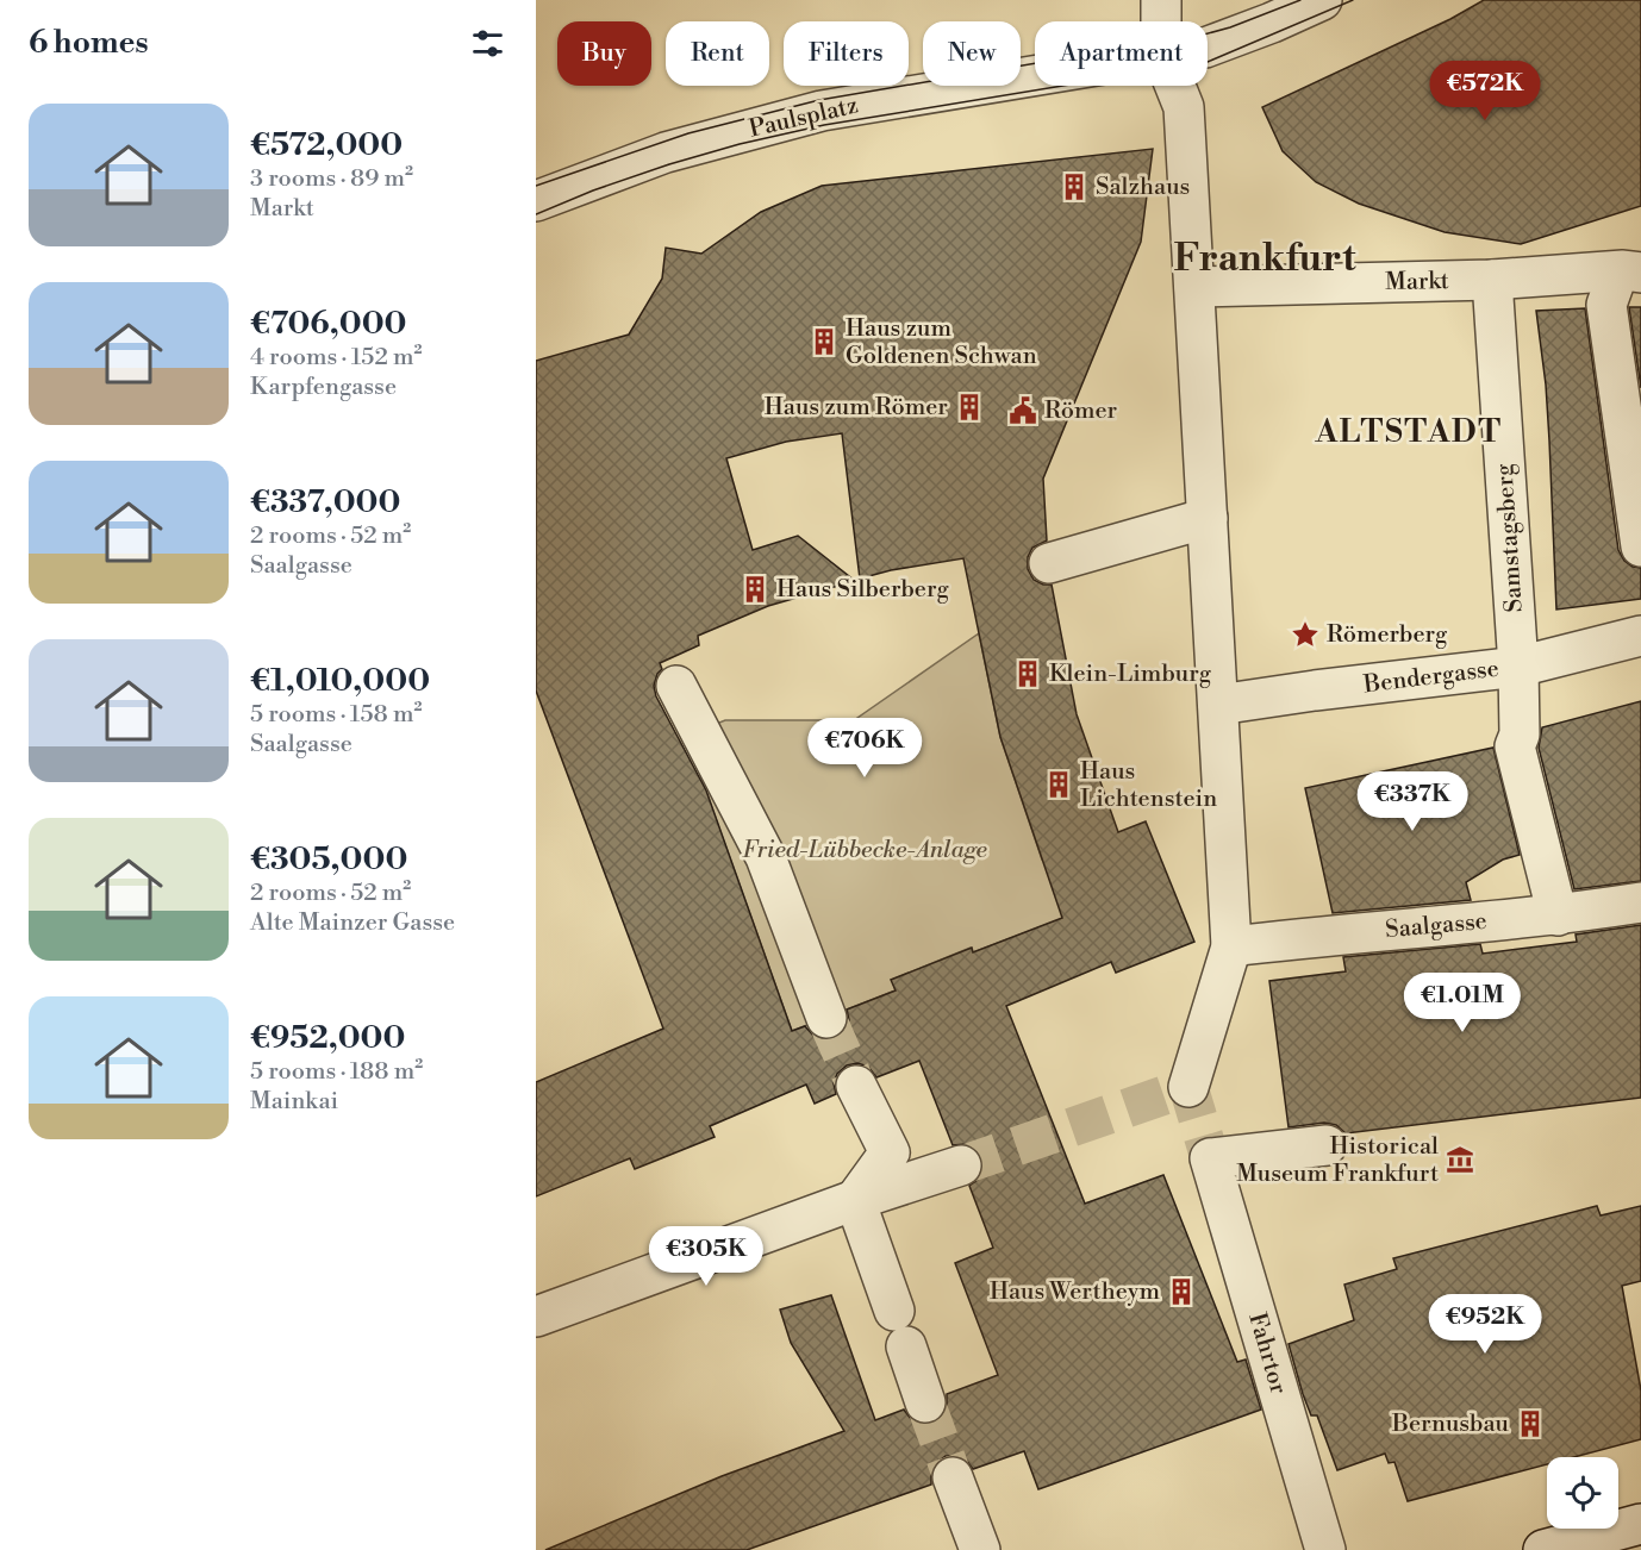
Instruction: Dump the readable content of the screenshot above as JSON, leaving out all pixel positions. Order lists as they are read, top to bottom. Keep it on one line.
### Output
{"streets":{"street":["Paulsplatz","Markt","Samstagsberg","Bendergasse","Saalgasse","Fahrtor"]},"crossings":[["Markt","Samstagsberg"],["Samstagsberg","Bendergasse"],["Samstagsberg","Saalgasse"]],"districts":["Frankfurt","ALTSTADT"],"parks":["Fried-Lübbecke-Anlage"],"places":{"building":["Salzhaus","Haus zum Goldenen Schwan","Haus zum Römer","Haus Silberberg","Klein-Limburg","Haus Lichtenstein","Haus Wertheym","Bernusbau"],"public building":["Römer"],"place":["Römerberg"],"museum":["Historical Museum Frankfurt"]},"page":{"heading":"6 homes","chip":["Buy","Rent","Filters","New","Apartment"],"price":["€572K","€706K","€337K","€1.01M","€305K","€952K"],"list":[{"name":"€572,000","note":"3 rooms · 89 m² · Markt"},{"name":"€706,000","note":"4 rooms · 152 m² · Karpfengasse"},{"name":"€337,000","note":"2 rooms · 52 m² · Saalgasse"},{"name":"€1,010,000","note":"5 rooms · 158 m² · Saalgasse"},{"name":"€305,000","note":"2 rooms · 52 m² · Alte Mainzer Gasse"},{"name":"€952,000","note":"5 rooms · 188 m² · Mainkai"}]}}
